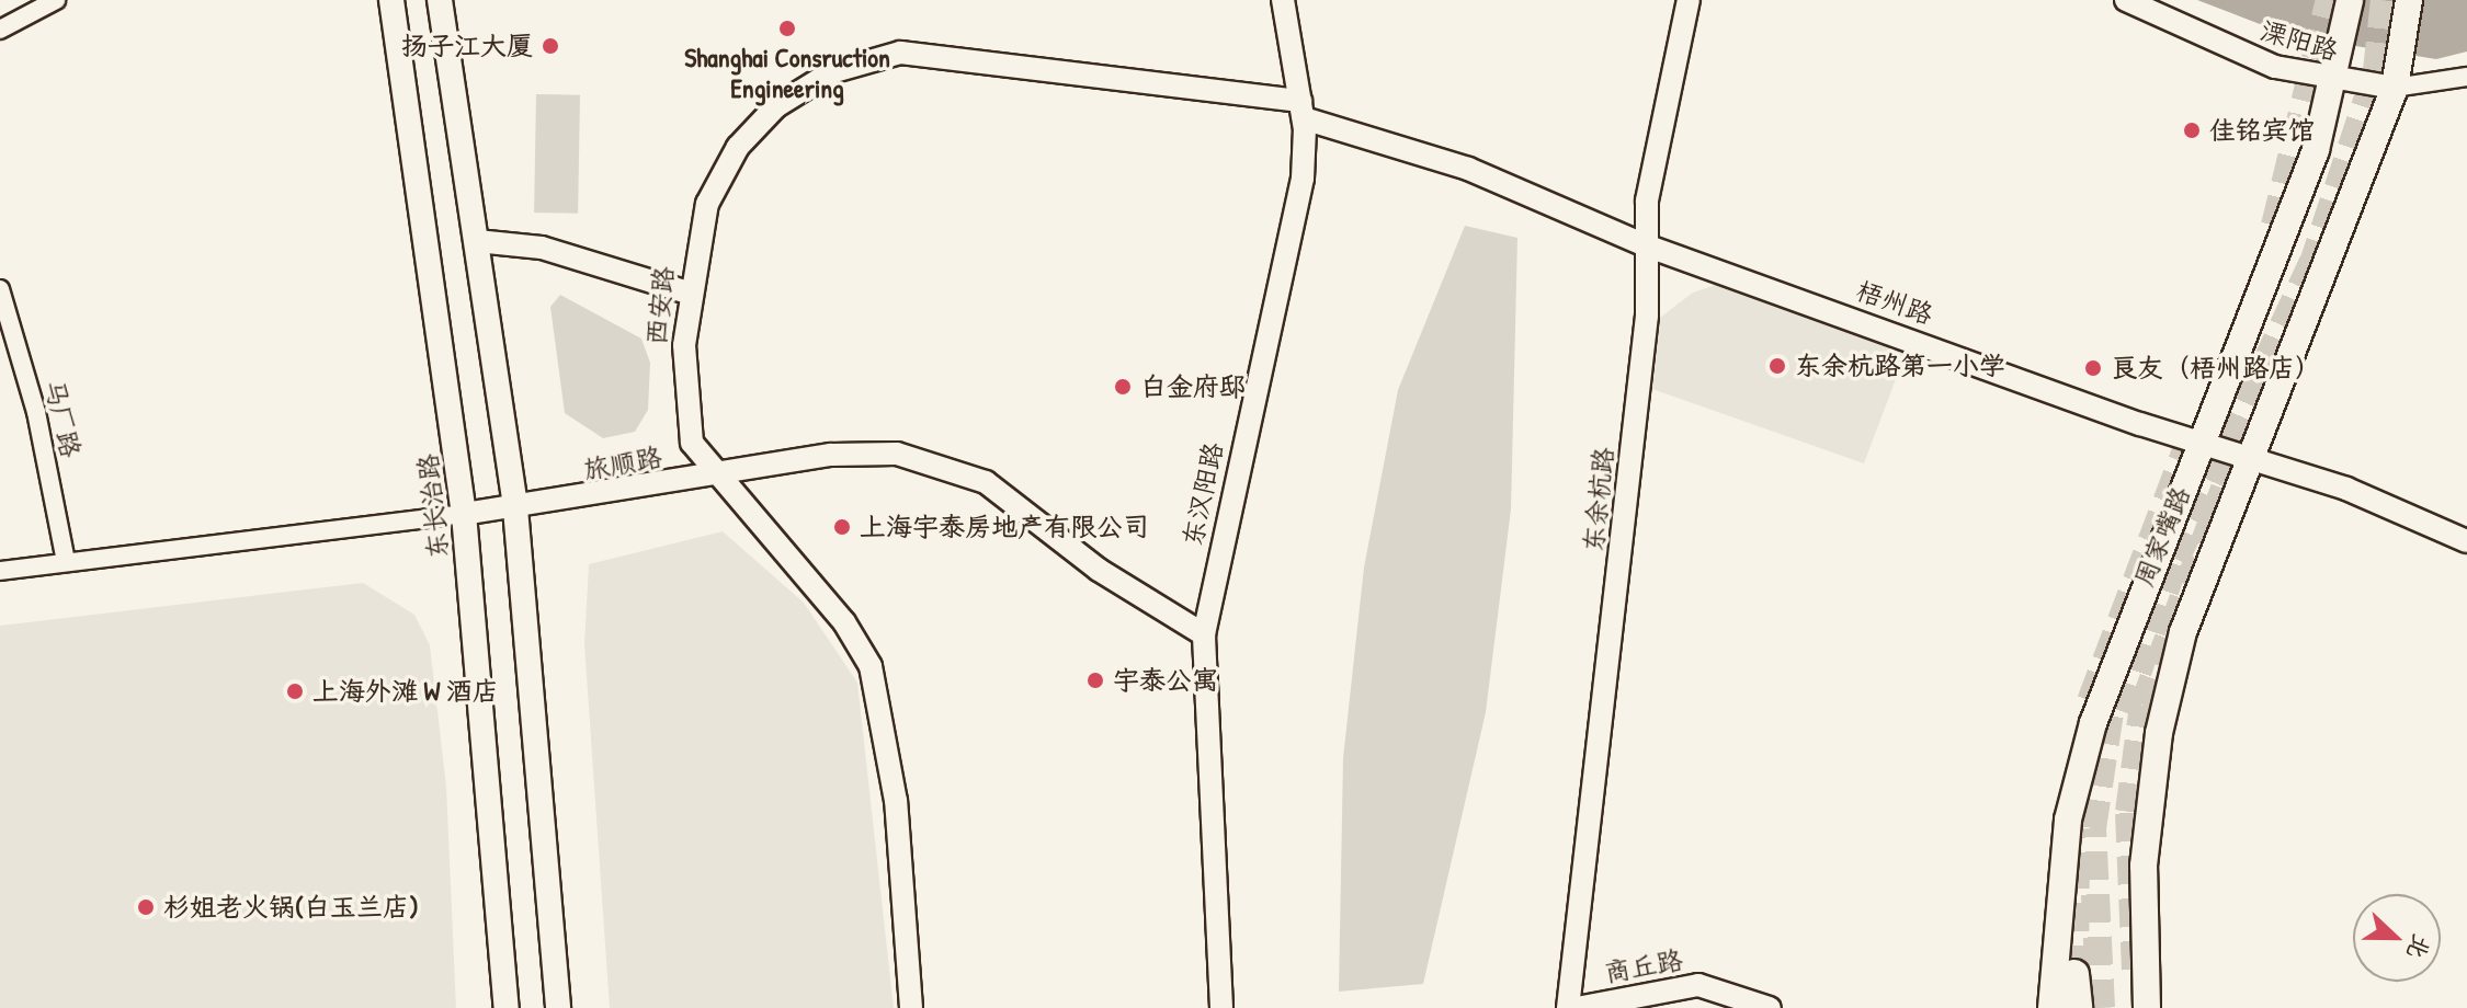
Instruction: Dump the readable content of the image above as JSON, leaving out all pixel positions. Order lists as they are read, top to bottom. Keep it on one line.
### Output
{"streets":{"main road":["东长治路","周家嘴路"],"street":["溧阳路","梧州路","西安路","马厂路","旅顺路","东汉阳路","东余杭路","商丘路"]},"crossings":[["溧阳路","周家嘴路"],["梧州路","西安路"],["梧州路","东汉阳路"],["梧州路","东余杭路"],["梧州路","周家嘴路"],["西安路","旅顺路"],["西安路","东汉阳路"],["马厂路","旅顺路"],["旅顺路","东汉阳路"],["旅顺路","东长治路"]],"places":["Shanghai Consruction Engineering","扬子江大厦","佳铭宾馆","东余杭路第一小学","良友（梧州路店）","白金府邸","上海宇泰房地产有限公司","宇泰公寓","上海外滩 W 酒店","杉姐老火锅(白玉兰店)"],"north":"right"}
